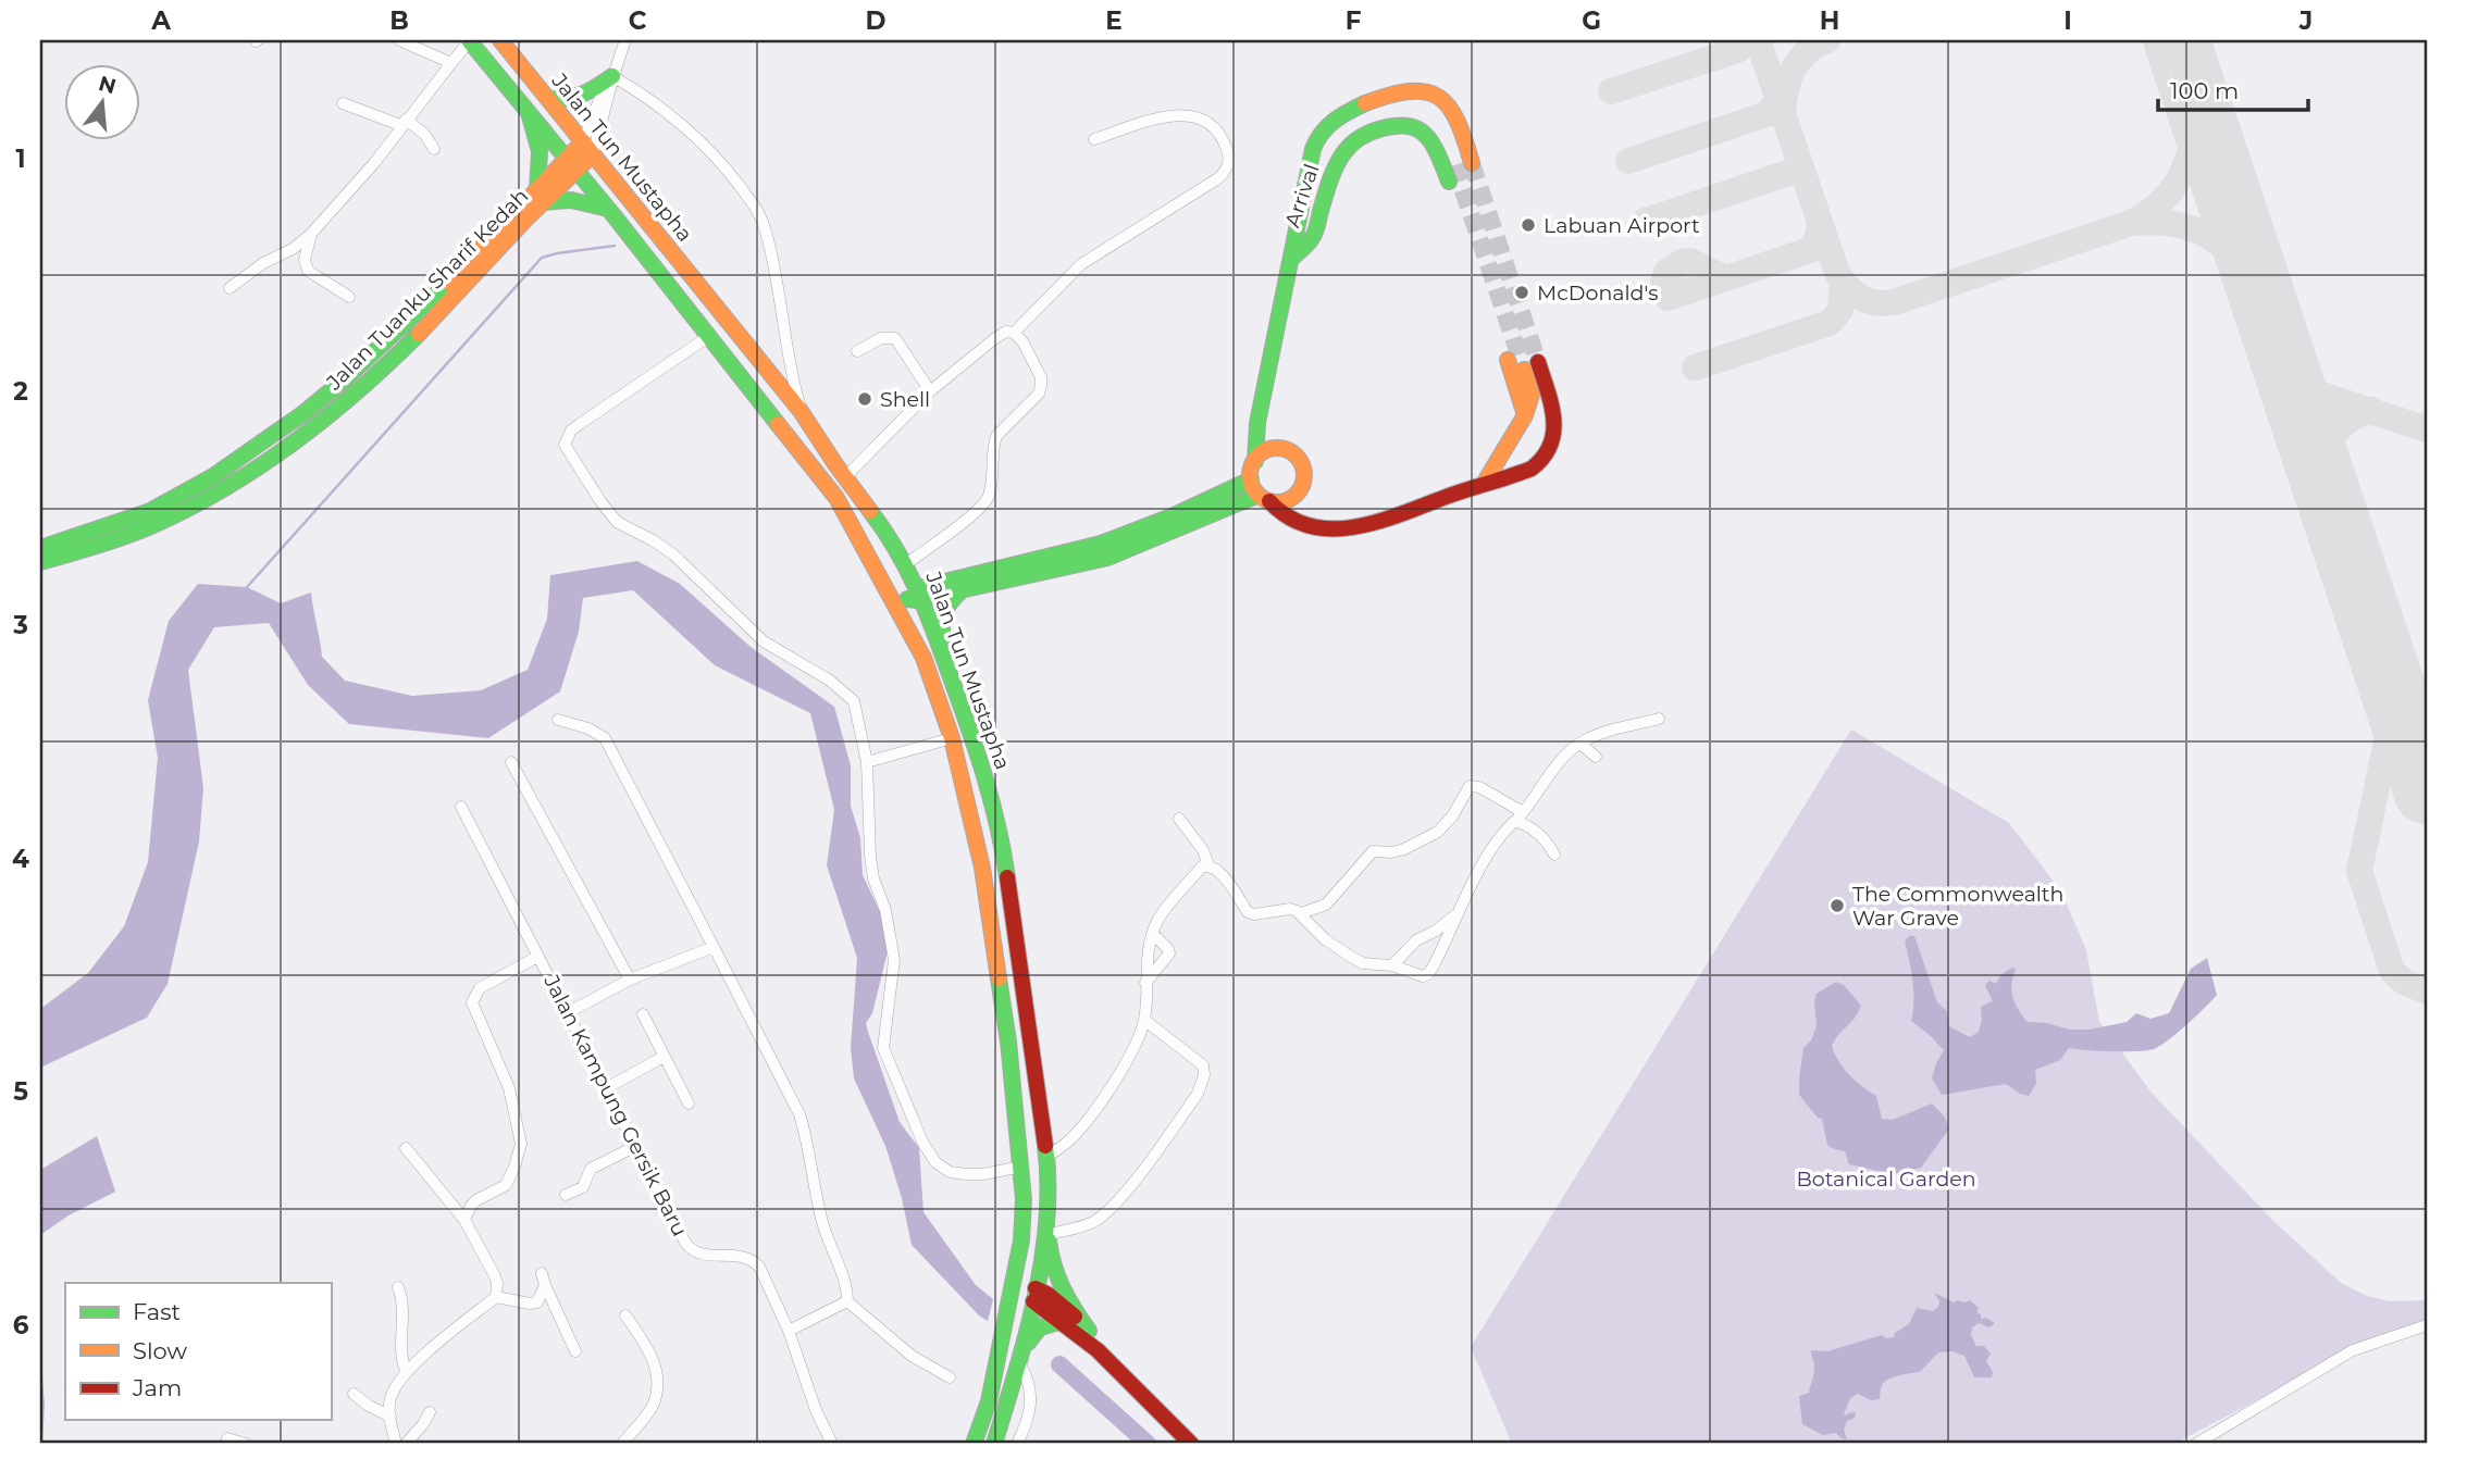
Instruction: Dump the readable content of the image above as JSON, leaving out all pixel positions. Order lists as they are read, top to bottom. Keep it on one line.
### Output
{"streets":{"main road":["Jalan Tun Mustapha","Arrival","Jalan Tuanku Sharif Kedah"],"street":["Jalan Kampung Gersik Baru"]},"crossings":[["Jalan Tun Mustapha","Jalan Tuanku Sharif Kedah"]],"parks":["Botanical Garden"],"places":["Labuan Airport","McDonald's","Shell","The Commonwealth War Grave"],"legend":["Fast","Slow","Jam"],"scale_bar":"100 m","north":"top","grid":{"columns":["A","B","C","D","E","F","G","H","I","J"],"rows":["1","2","3","4","5","6"]}}
